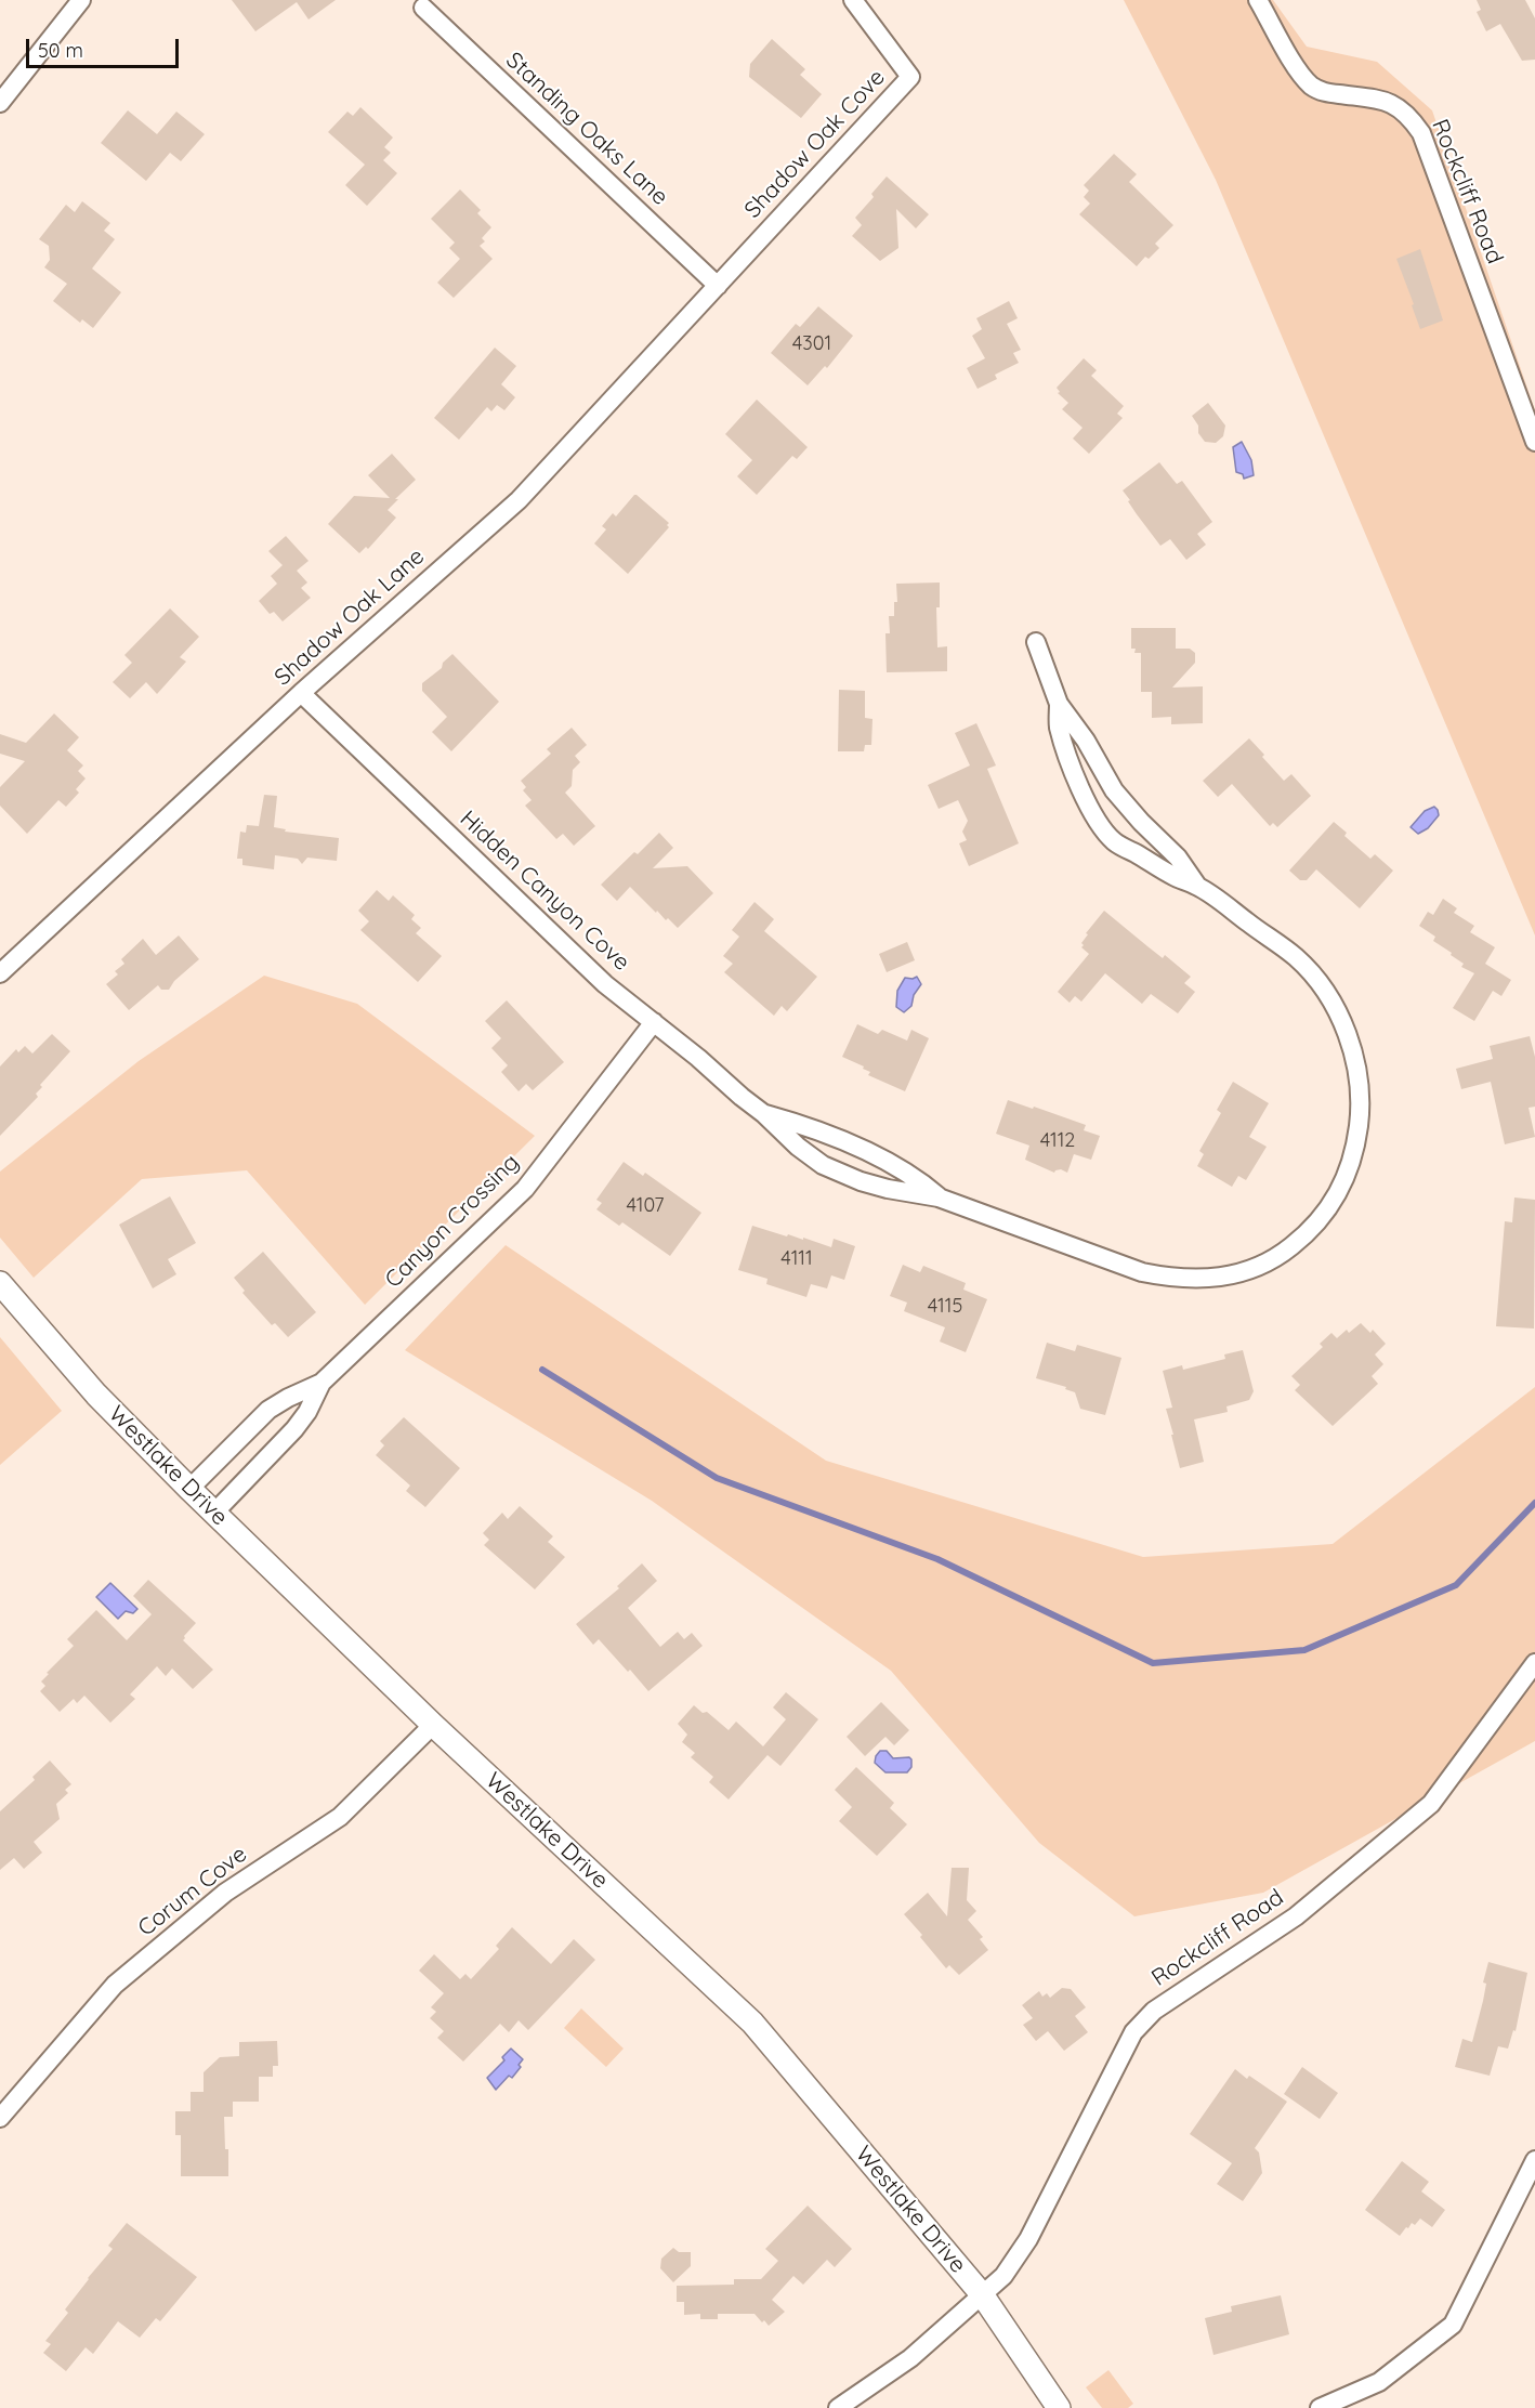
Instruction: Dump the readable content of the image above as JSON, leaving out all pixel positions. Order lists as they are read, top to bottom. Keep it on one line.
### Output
{"streets":{"street":["Standing Oaks Lane","Shadow Oak Cove","Rockcliff Road","Shadow Oak Lane","Hidden Canyon Cove","Canyon Crossing","Westlake Drive","Corum Cove"]},"crossings":[["Standing Oaks Lane","Shadow Oak Cove"],["Standing Oaks Lane","Shadow Oak Lane"],["Shadow Oak Cove","Shadow Oak Lane"],["Rockcliff Road","Westlake Drive"],["Shadow Oak Lane","Hidden Canyon Cove"],["Hidden Canyon Cove","Canyon Crossing"],["Canyon Crossing","Westlake Drive"],["Westlake Drive","Corum Cove"]],"house_numbers":["4301","4112","4107","4111","4115"],"scale_bar":"50 m"}
